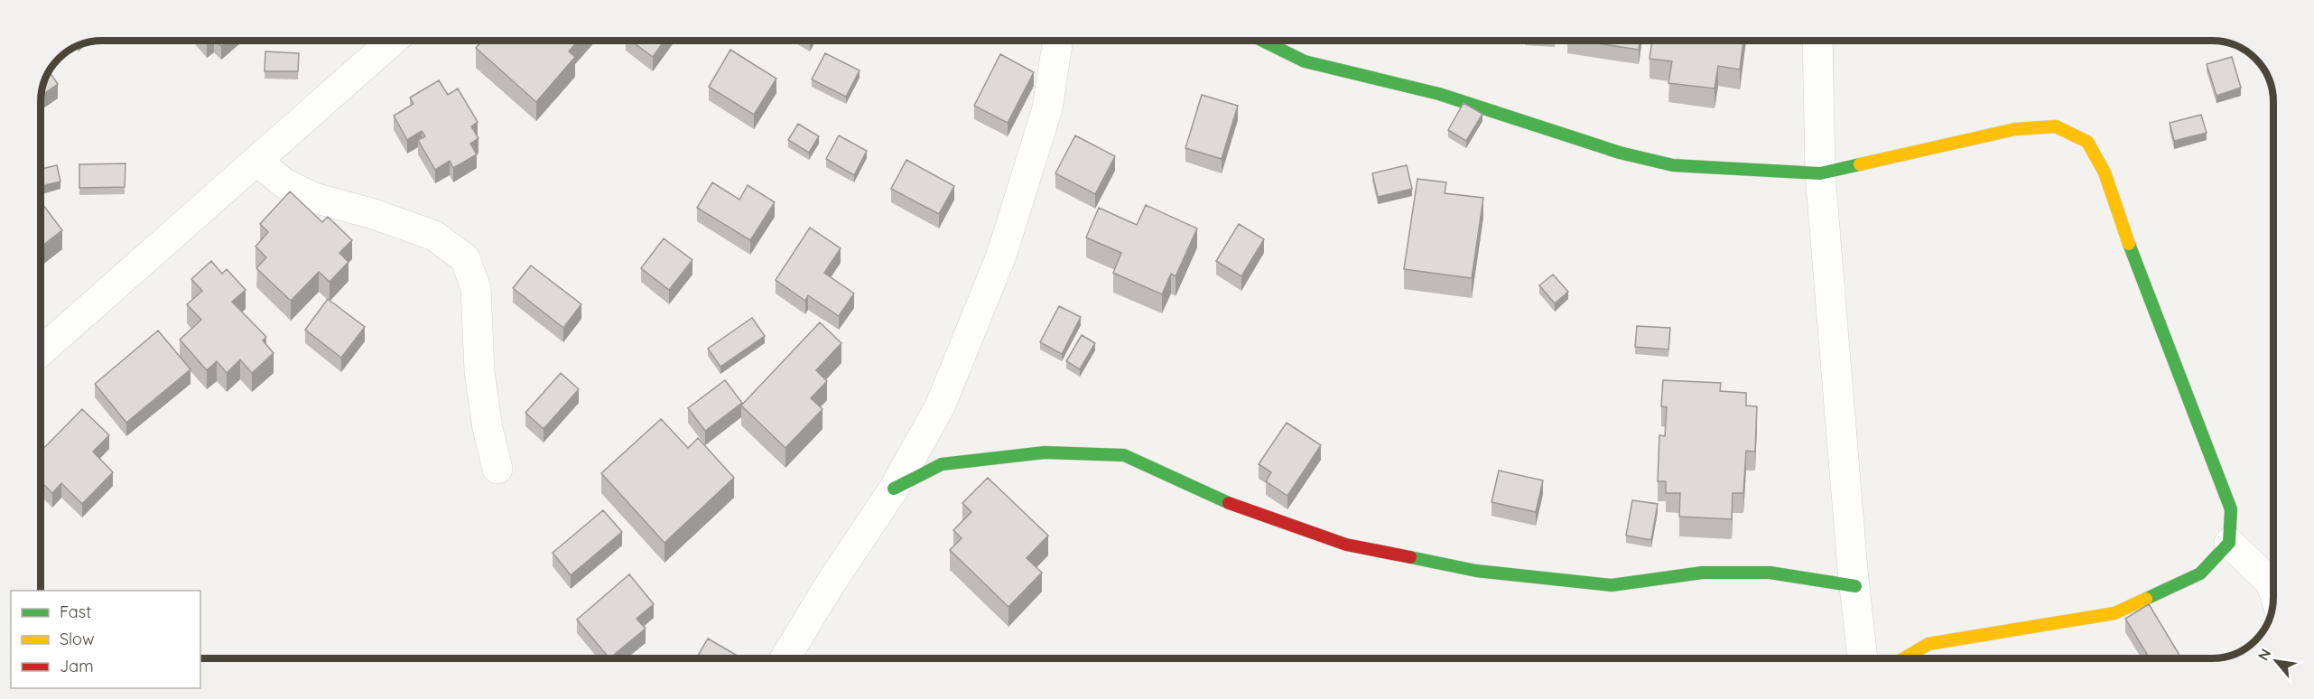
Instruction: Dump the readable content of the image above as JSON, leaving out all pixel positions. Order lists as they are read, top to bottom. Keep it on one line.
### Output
{"legend":["Fast","Slow","Jam"],"north":"top left"}
